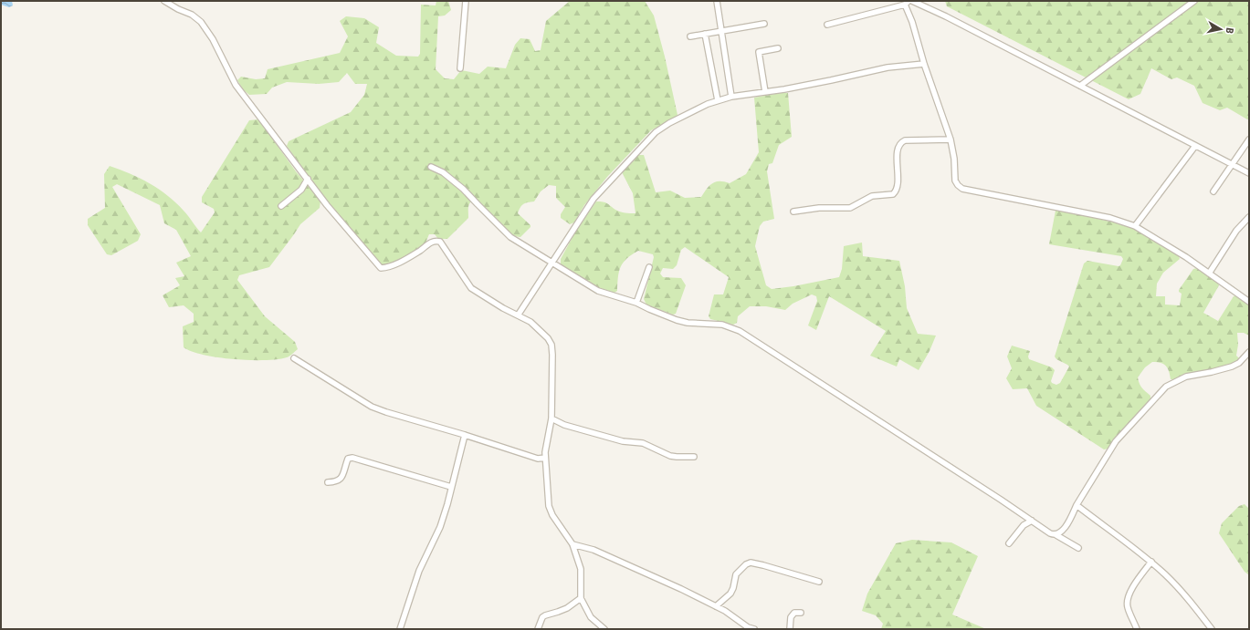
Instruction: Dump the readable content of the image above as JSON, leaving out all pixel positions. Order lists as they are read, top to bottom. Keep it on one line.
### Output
{"north":"right"}
